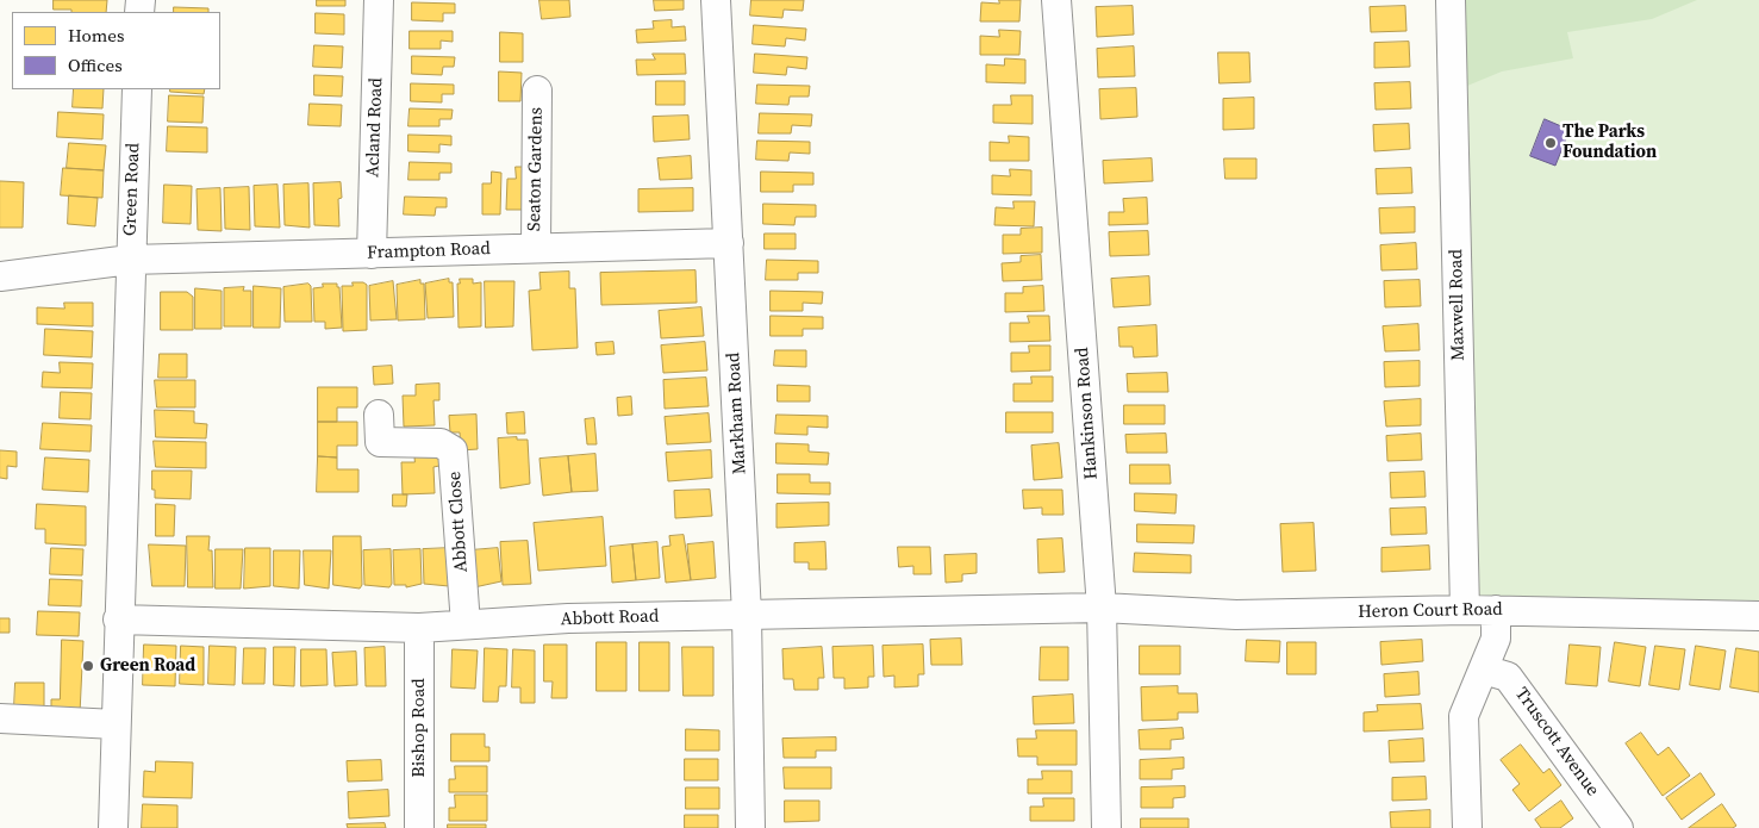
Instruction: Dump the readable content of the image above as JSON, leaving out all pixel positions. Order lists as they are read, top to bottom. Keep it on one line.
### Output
{"streets":{"street":["Acland Road","Seaton Gardens","Green Road","Frampton Road","Maxwell Road","Markham Road","Hankinson Road","Abbott Close","Heron Court Road","Abbott Road","Bishop Road","Truscott Avenue"]},"crossings":[["Acland Road","Frampton Road"],["Seaton Gardens","Frampton Road"],["Green Road","Frampton Road"],["Green Road","Abbott Road"],["Frampton Road","Markham Road"],["Maxwell Road","Heron Court Road"],["Markham Road","Abbott Road"],["Hankinson Road","Heron Court Road"],["Hankinson Road","Abbott Road"],["Abbott Close","Abbott Road"],["Heron Court Road","Abbott Road"],["Abbott Road","Bishop Road"]],"places":["The Parks Foundation","Green Road"],"legend":["Homes","Offices"]}
